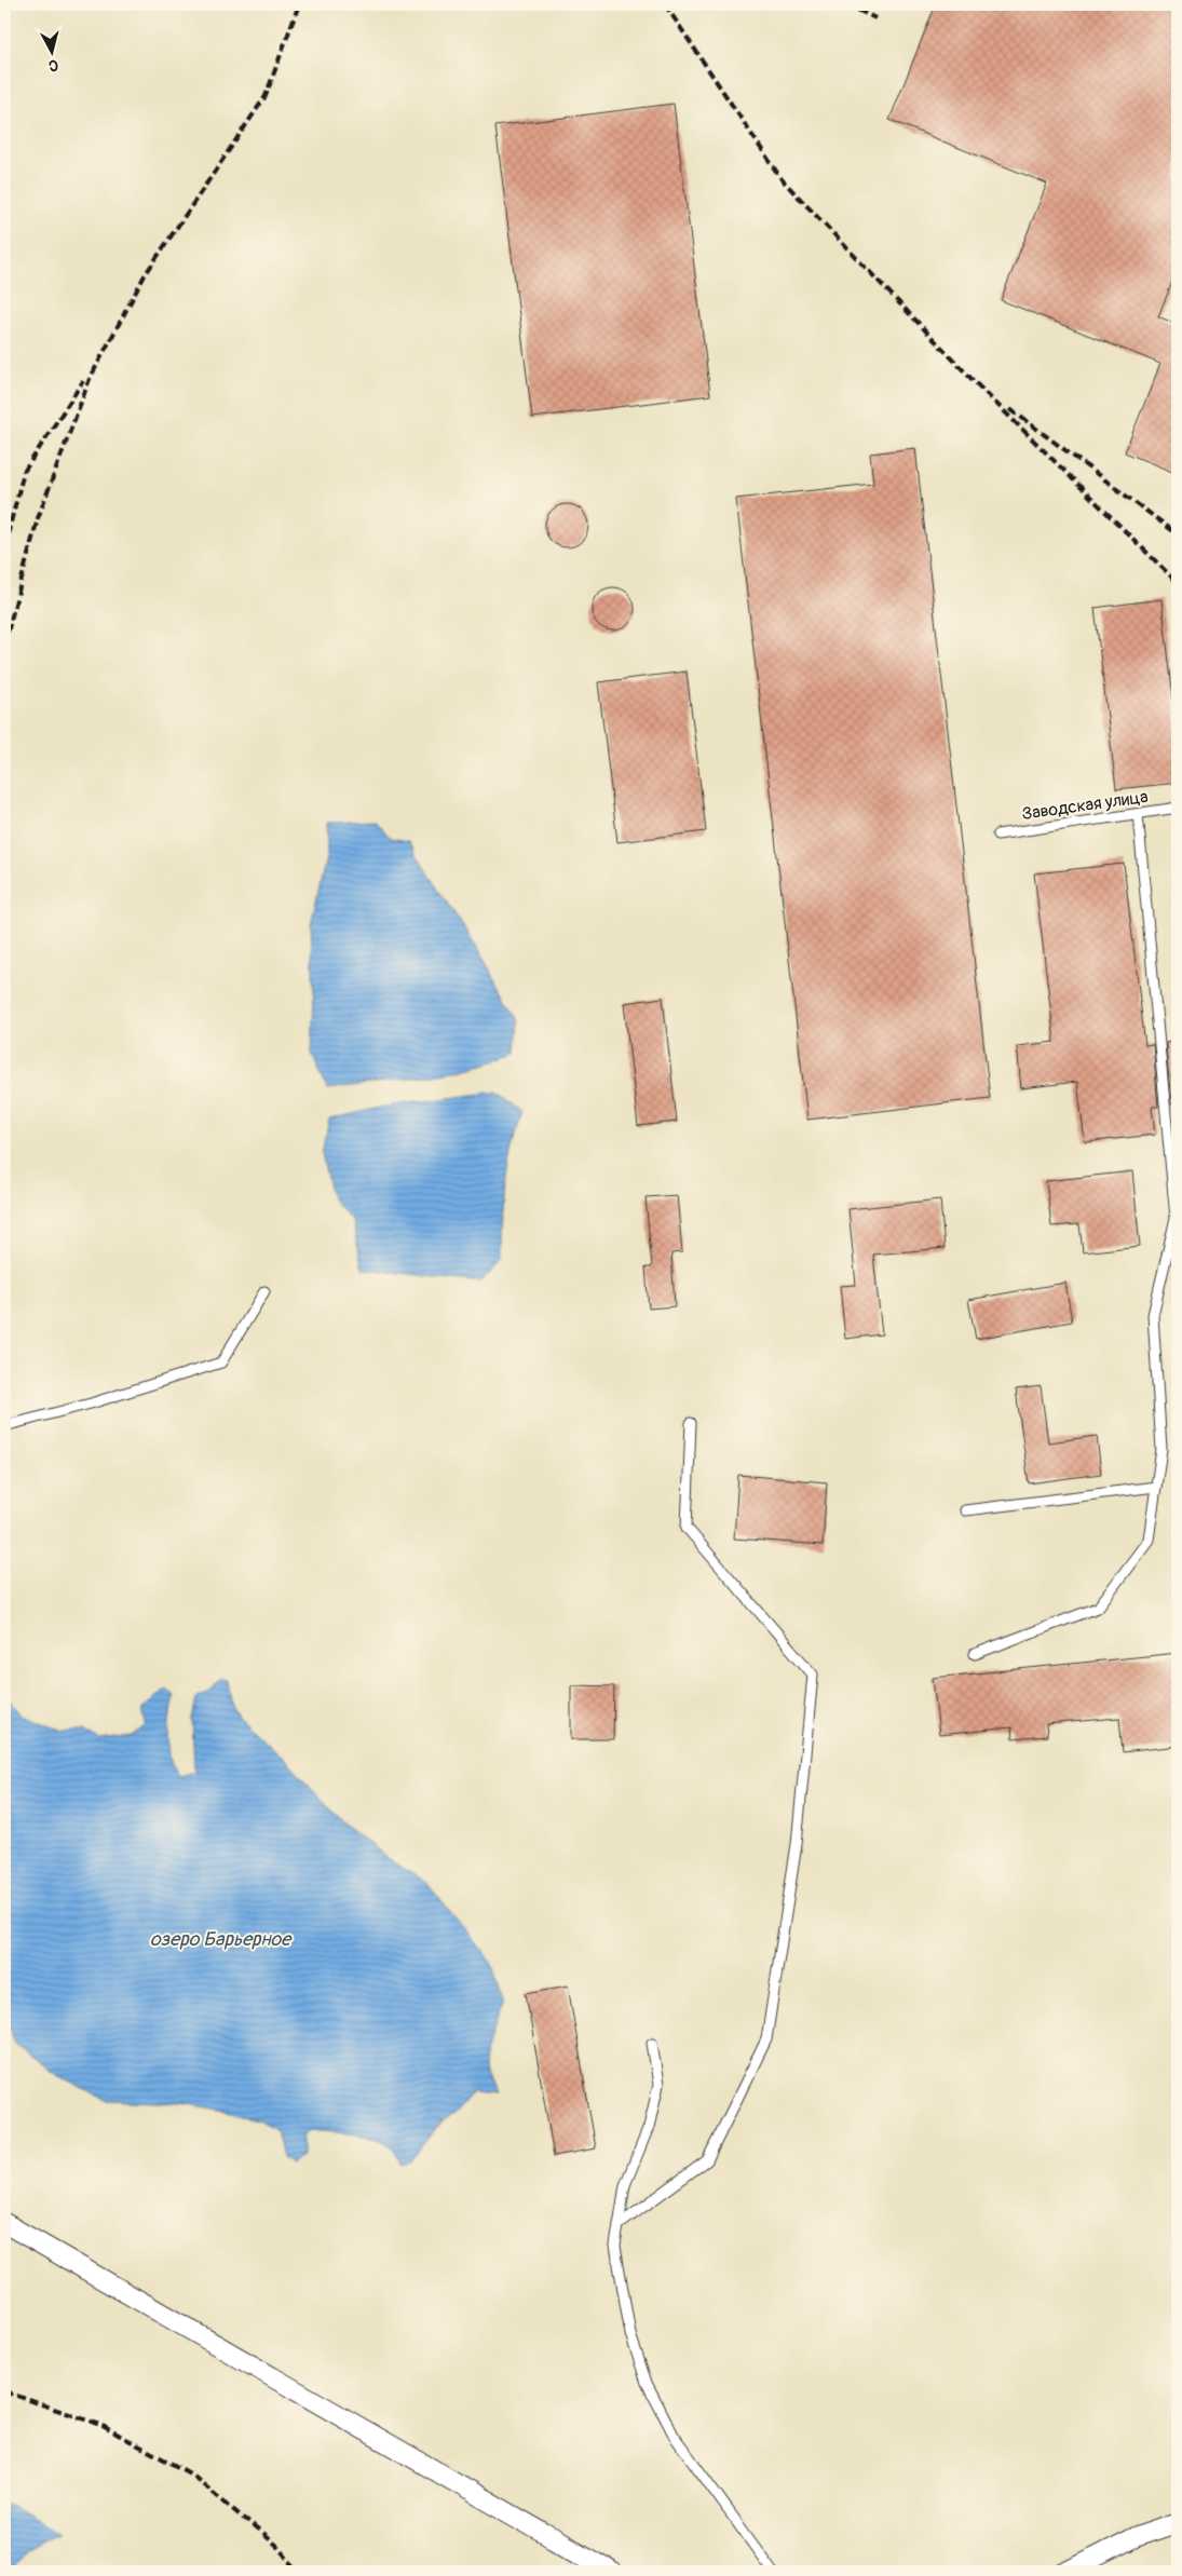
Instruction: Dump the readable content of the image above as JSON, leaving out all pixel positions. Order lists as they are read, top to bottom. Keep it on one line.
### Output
{"streets":{"lane":["Заводская улица"]},"water":["озеро Барьерное"],"north":"bottom"}
